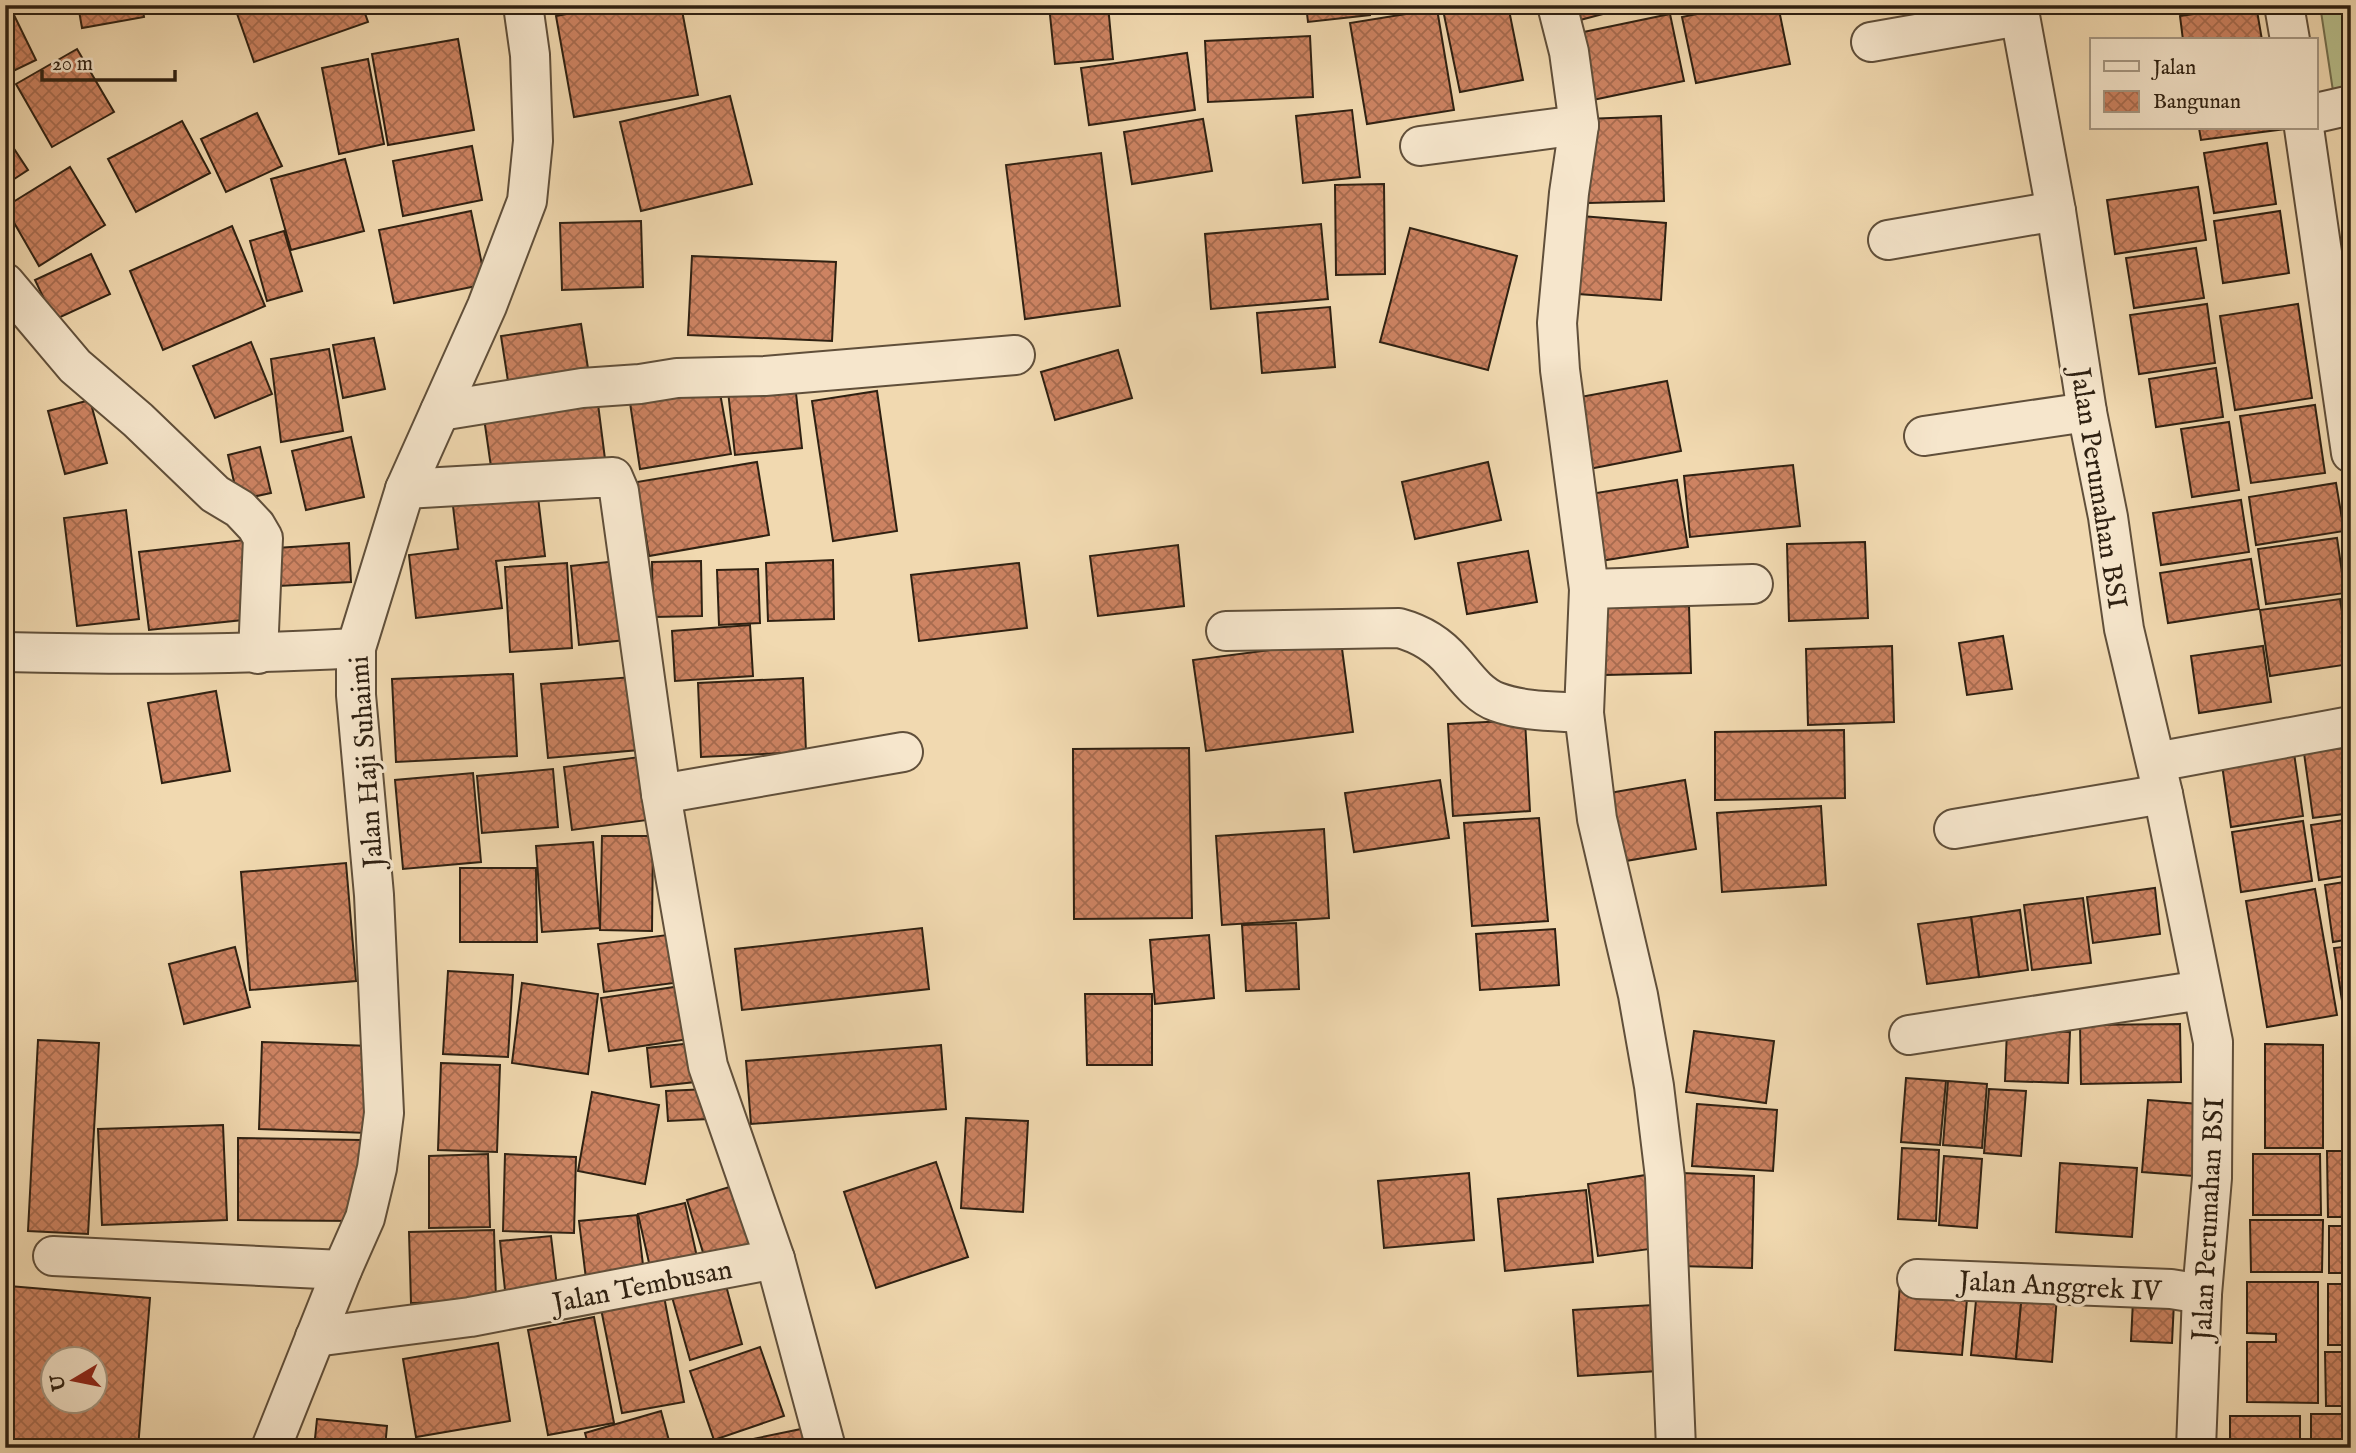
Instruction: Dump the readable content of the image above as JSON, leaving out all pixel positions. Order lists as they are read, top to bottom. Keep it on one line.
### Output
{"streets":{"street":["Jalan Perumahan BSI","Jalan Haji Suhaimi","Jalan Tembusan","Jalan Anggrek IV"]},"crossings":[["Jalan Perumahan BSI","Jalan Anggrek IV"],["Jalan Haji Suhaimi","Jalan Tembusan"]],"legend":["Jalan","Bangunan"],"scale_bar":"20 m","north":"left"}
